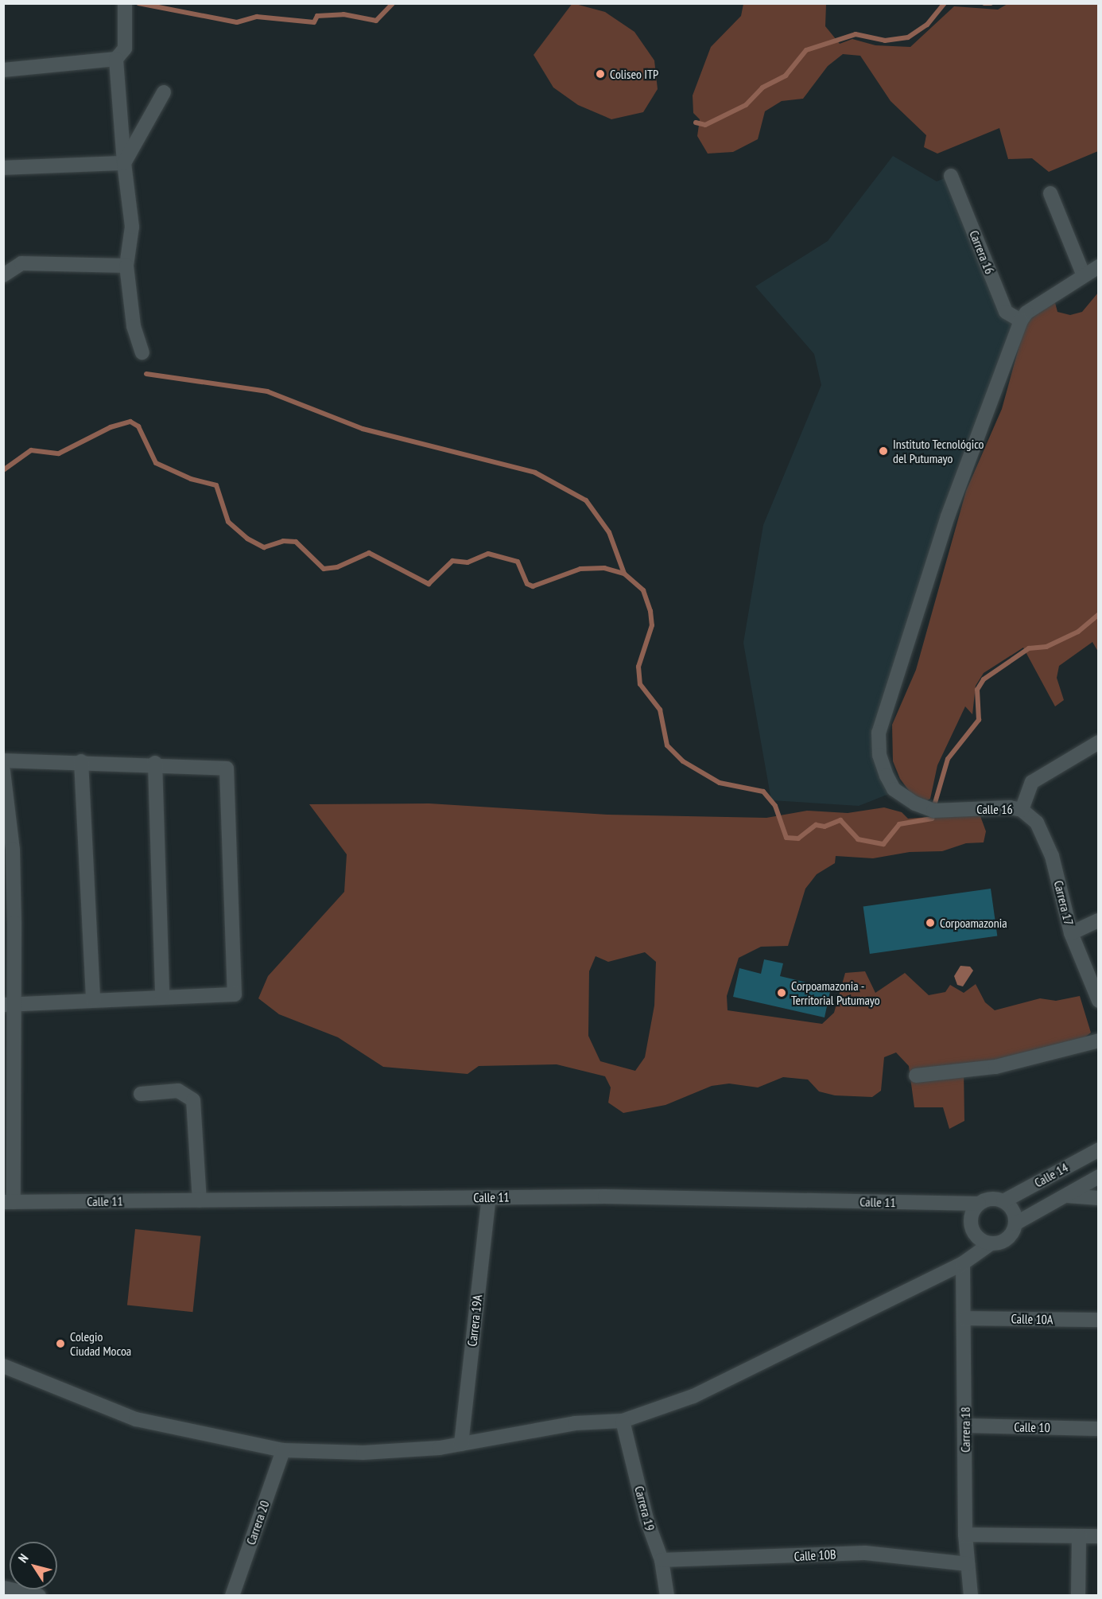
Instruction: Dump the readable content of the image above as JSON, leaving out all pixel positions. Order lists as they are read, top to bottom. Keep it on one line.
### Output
{"streets":{"street":["Carrera 16","Calle 16","Carrera 17","Calle 14","Calle 11","Calle 10A","Carrera 19A","Calle 10","Carrera 18","Carrera 19","Carrera 20","Calle 10B"]},"crossings":[["Carrera 16","Calle 16"],["Calle 16","Carrera 17"],["Calle 14","Calle 11"],["Calle 11","Carrera 19A"],["Calle 10A","Carrera 18"],["Calle 10","Carrera 18"],["Carrera 18","Calle 10B"],["Carrera 19","Calle 10B"]],"places":["Coliseo ITP","Instituto Tecnológico del Putumayo","Corpoamazonia","Corpoamazonia - Territorial Putumayo","Colegio Ciudad Mocoa"],"north":"top left"}
